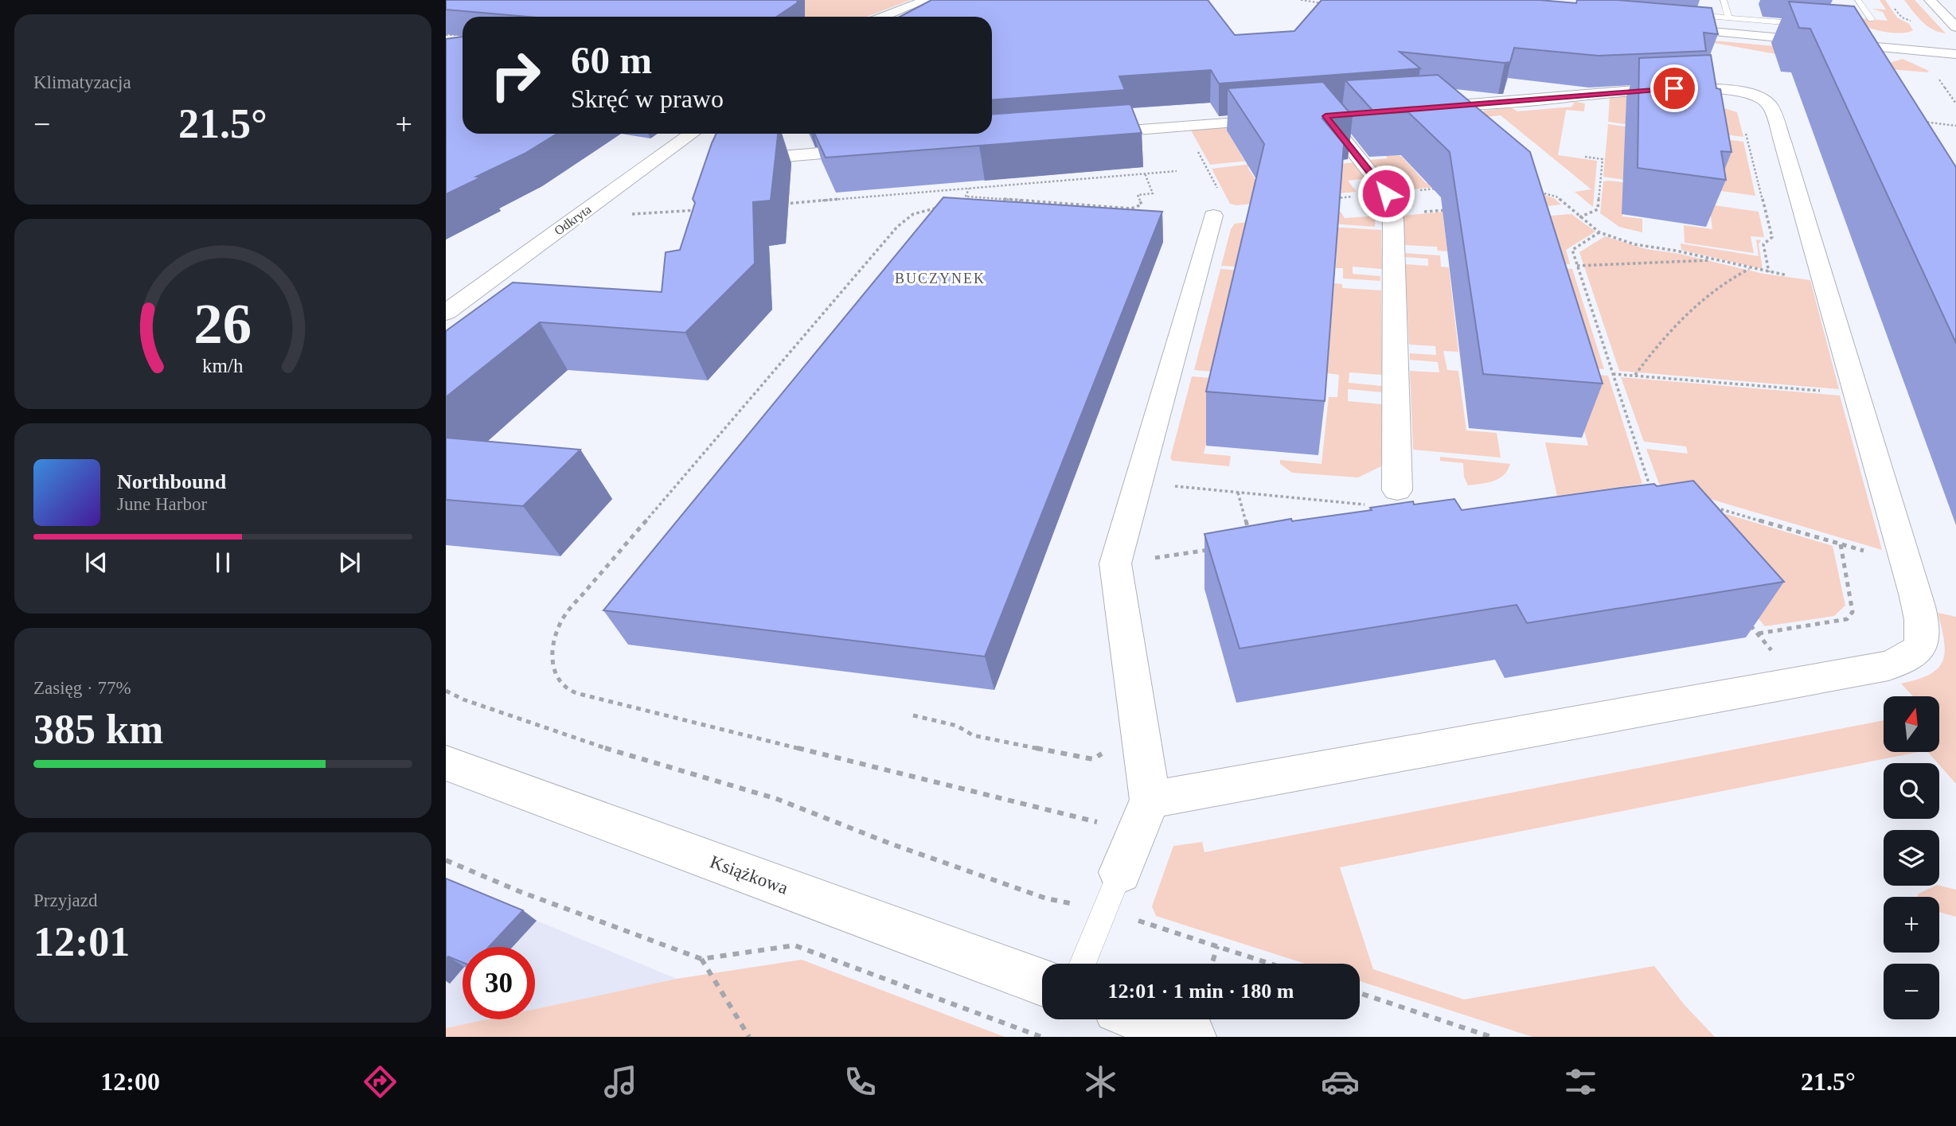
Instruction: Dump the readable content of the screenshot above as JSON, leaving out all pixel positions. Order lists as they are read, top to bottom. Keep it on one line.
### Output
{"streets":{"street":["Odkryta","Książkowa"]},"districts":["BUCZYNEK"],"north":"top","page":{"tile":["Klimatyzacja",["Zasięg · 77%","385 km"],["Przyjazd","12:01"]],"turn":["60 m","Skręć w prawo"],"heat":["−","21.5°","+"],"song":["Northbound","June Harbor"],"map_buttons":["+","−"],"limit":"30","trip":"12:01 · 1 min · 180 m","tabs":["12:00","21.5°"],"gauge":["26","km/h"]}}
